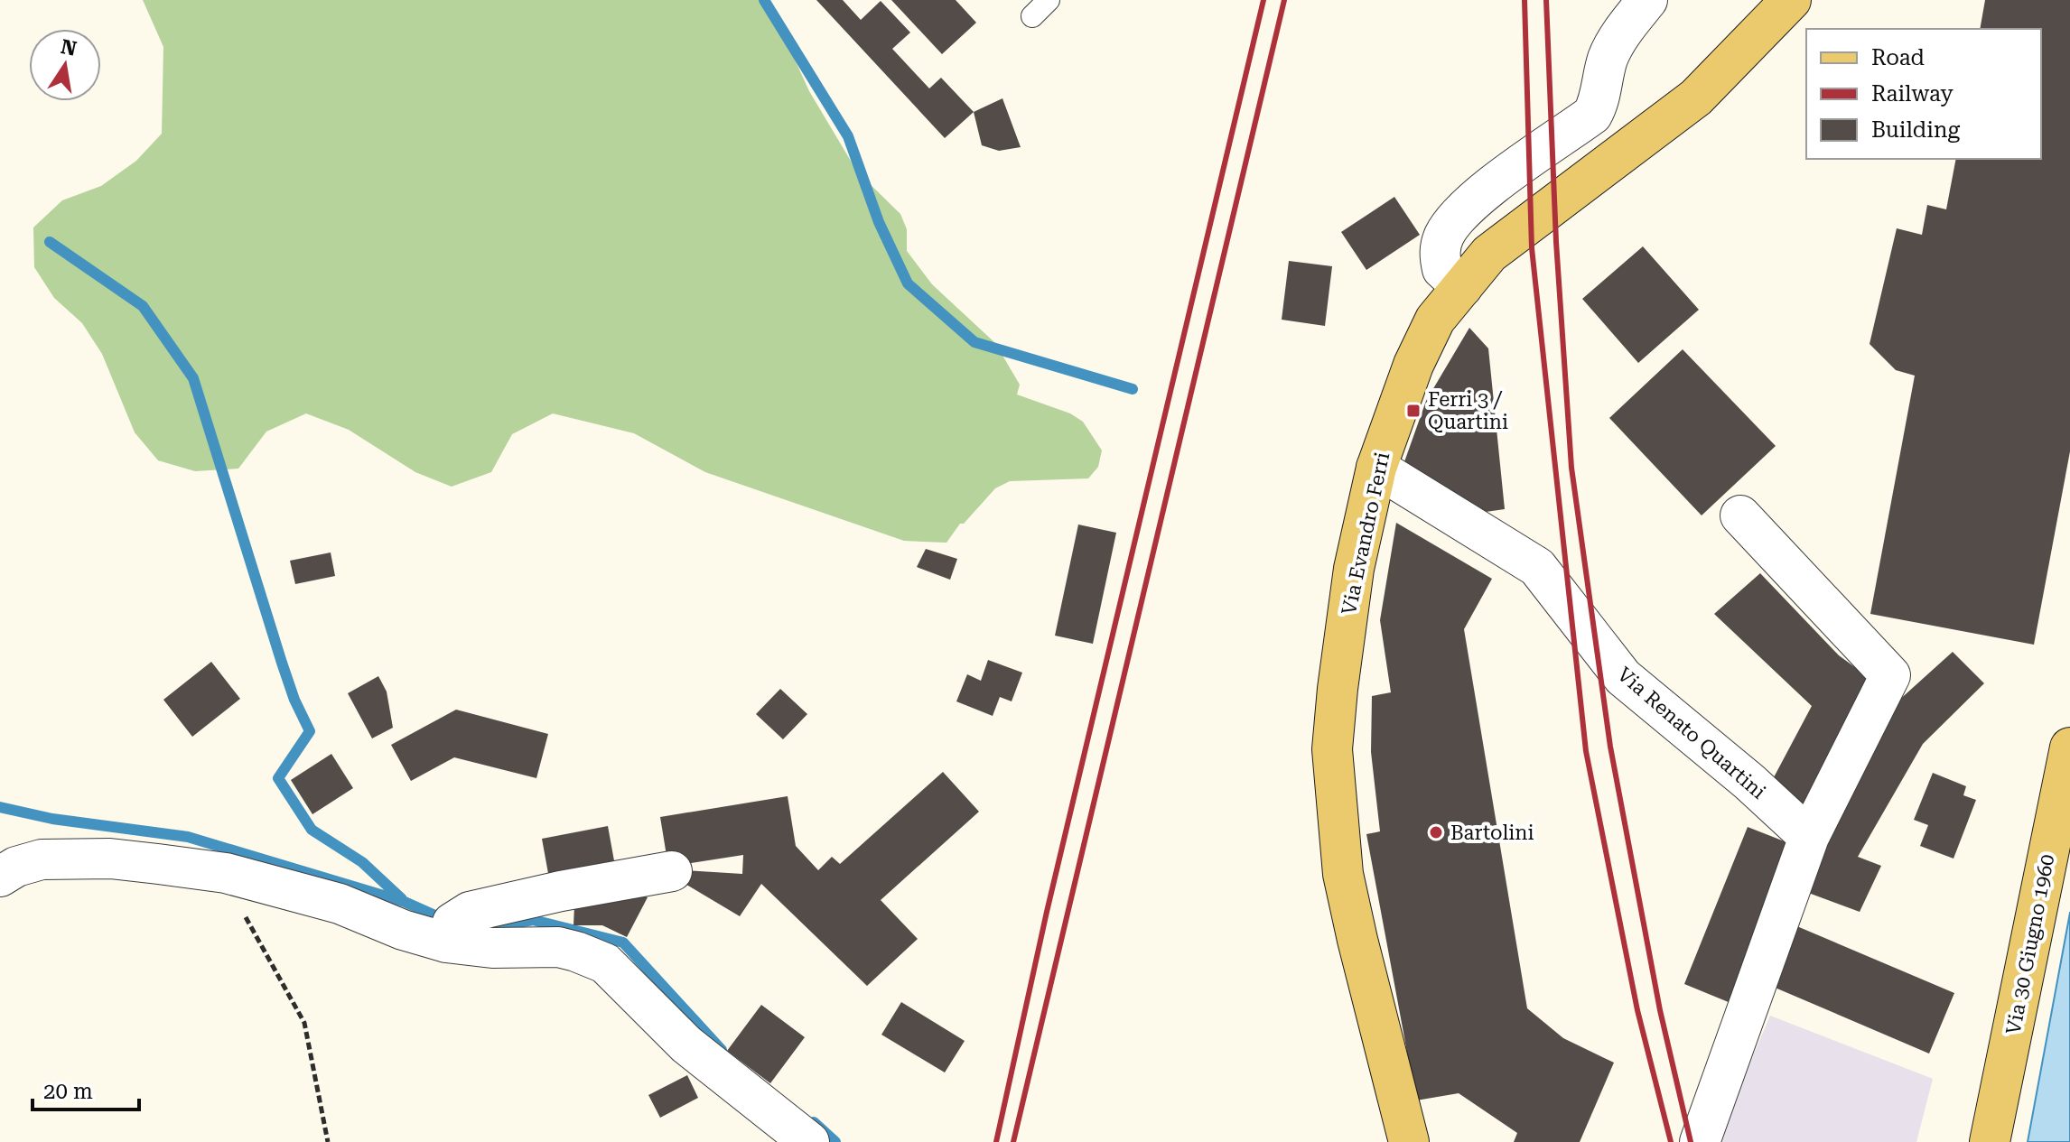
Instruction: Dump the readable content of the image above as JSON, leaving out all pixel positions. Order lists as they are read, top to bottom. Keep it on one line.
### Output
{"streets":{"main road":["Via Evandro Ferri","Via 30 Giugno 1960"],"street":["Via Renato Quartini"]},"crossings":[["Via Evandro Ferri","Via Renato Quartini"]],"places":{"transit":["Ferri 3 / Quartini"],"other":["Bartolini"]},"legend":["Road","Railway","Building"],"scale_bar":"20 m","north":"top"}
